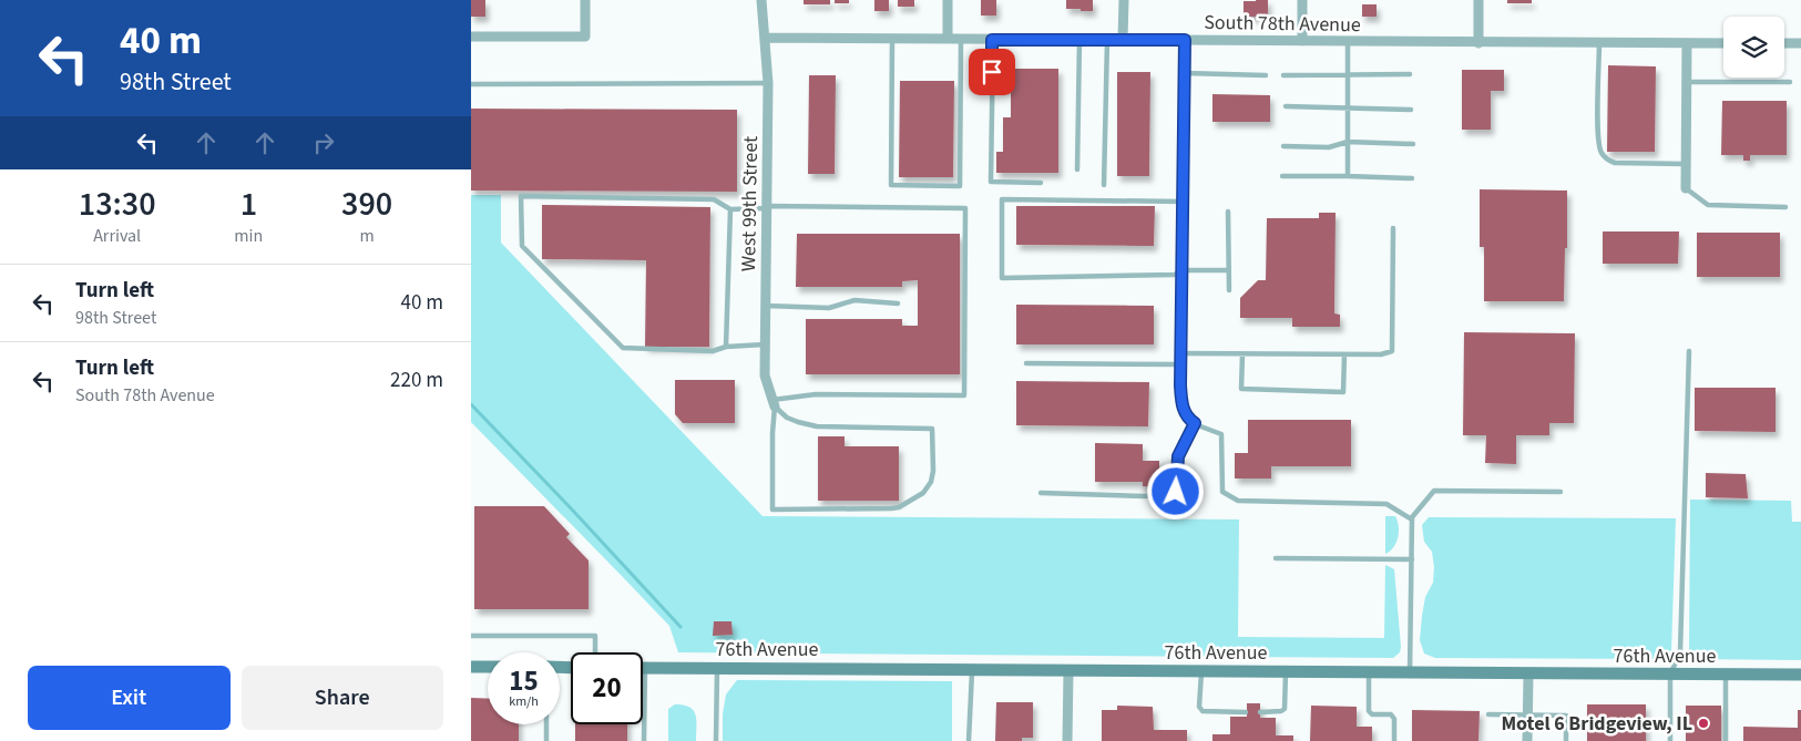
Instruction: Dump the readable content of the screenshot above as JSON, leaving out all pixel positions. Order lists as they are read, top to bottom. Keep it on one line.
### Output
{"streets":{"street":["South 78th Avenue","West 99th Street","76th Avenue"]},"crossings":[["South 78th Avenue","West 99th Street"]],"places":["Motel 6 Bridgeview, IL"],"page":{"turn":["40 m","98th Street"],"eta":["13:30","Arrival","1","min","390","m"],"list":[{"name":"Turn left","note":"98th Street","value":"40 m"},{"name":"Turn left","note":"South 78th Avenue","value":"220 m"}],"speed":"15 km/h","limit":"20","buttons":["Exit","Share"]}}
